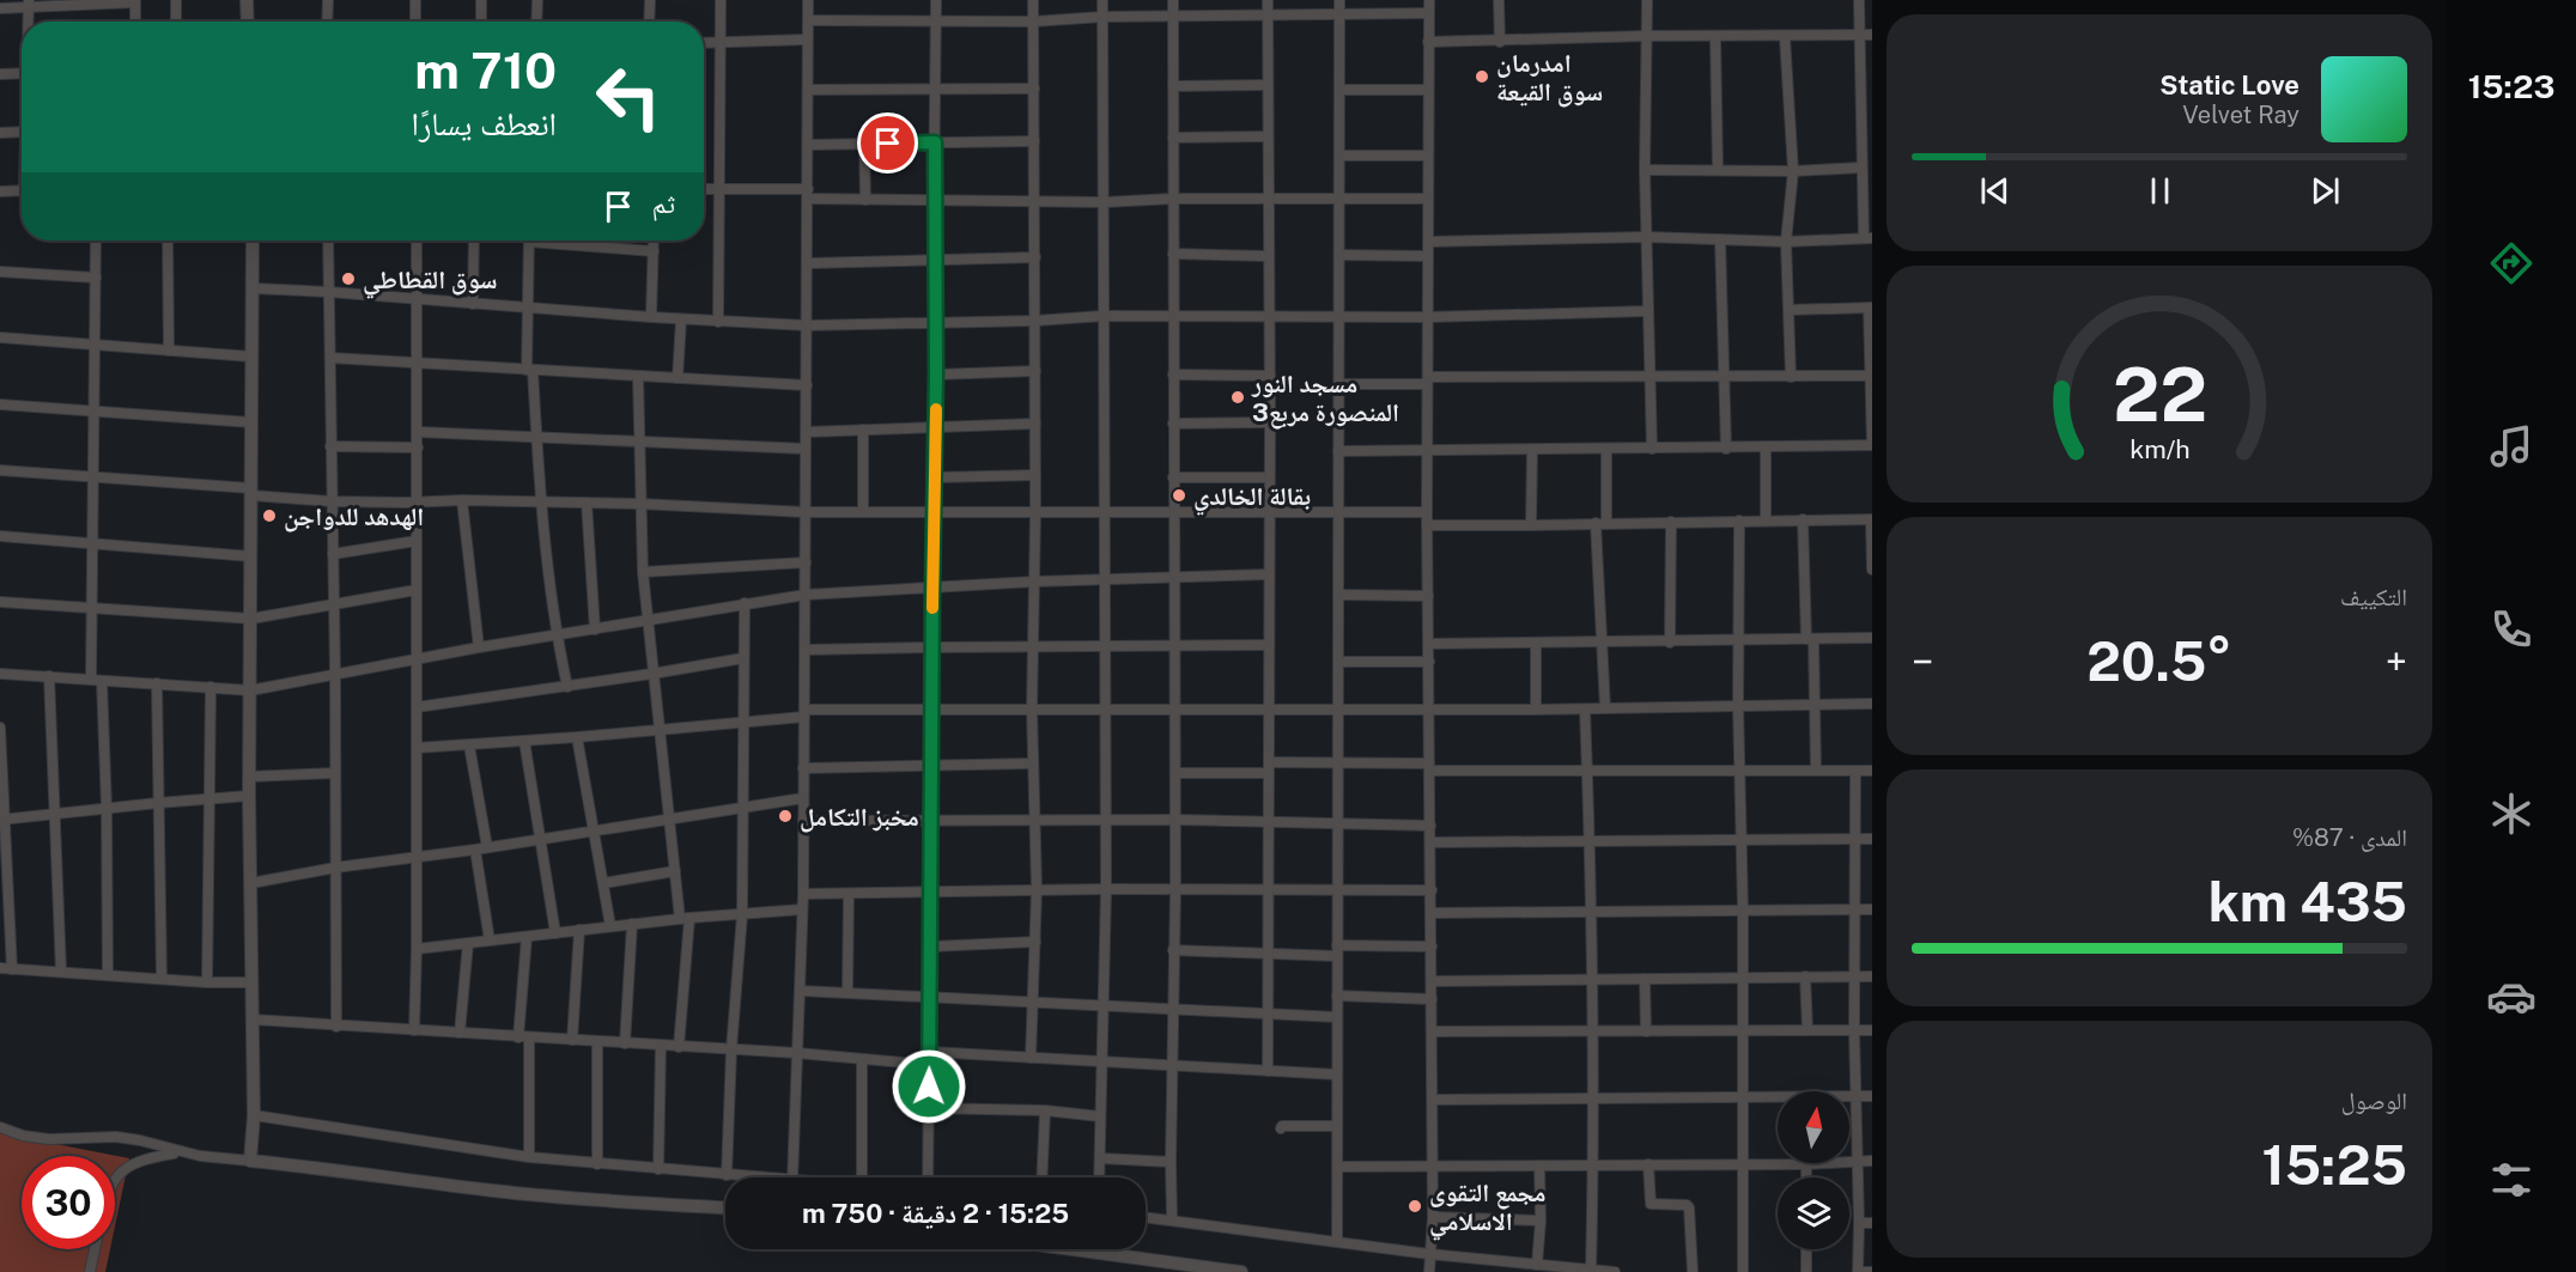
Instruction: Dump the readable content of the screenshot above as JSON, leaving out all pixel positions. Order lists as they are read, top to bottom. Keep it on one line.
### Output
{"places":["امدرمان سوق القيعة","سوق القطاطي","مسجد النور المنصورة مربع3","بقالة الخالدي","الهدهد للدواجن","مخبز التكامل","مجمع التقوى الاسلامي"],"north":"top","page":{"tabs":"15:23","turn":["710 m","انعطف يسارًا"],"song":["Static Love","Velvet Ray"],"then":"ثم","tile":["التكييف",["المدى · 87%","435 km"],["الوصول","15:25"]],"heat":["−","20.5°","+"],"limit":"30","trip":"15:25 · 2 دقيقة · 750 m","gauge":["22","km/h"]}}
